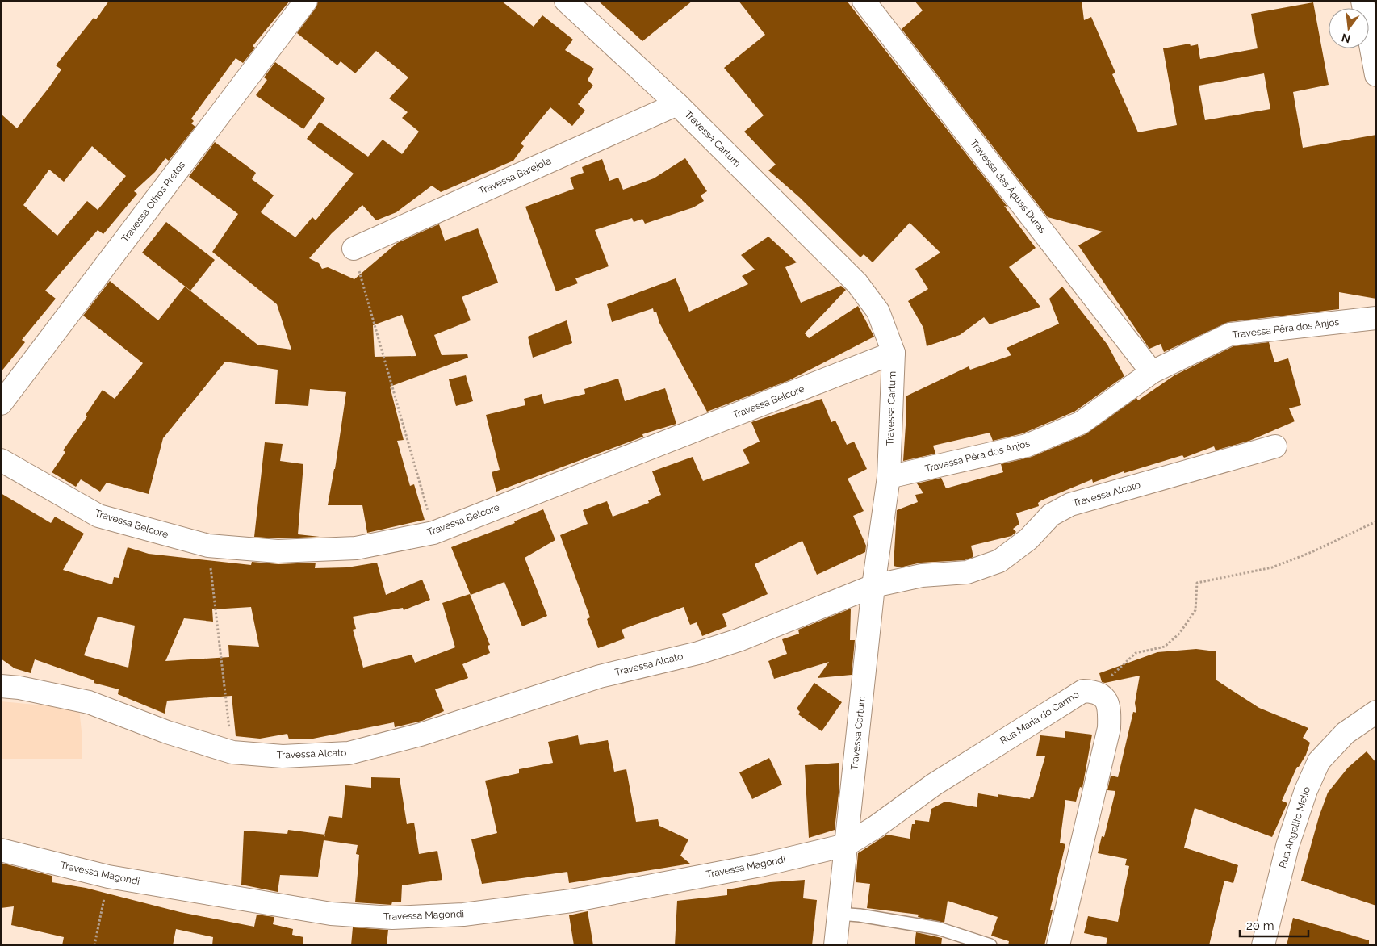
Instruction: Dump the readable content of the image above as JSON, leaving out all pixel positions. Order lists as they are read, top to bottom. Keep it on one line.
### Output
{"streets":{"street":["Travessa Cartum","Travessa Barejola","Travessa das Águas Duras","Travessa Olhos Pretos","Travessa Pêra dos Anjos","Travessa Belcore","Travessa Alcato","Rua Maria do Carmo","Rua Angelito Mello","Travessa Magondi"]},"crossings":[["Travessa Cartum","Travessa Barejola"],["Travessa Cartum","Travessa Pêra dos Anjos"],["Travessa Cartum","Travessa Belcore"],["Travessa Cartum","Travessa Alcato"],["Travessa Cartum","Rua Maria do Carmo"],["Travessa Cartum","Travessa Magondi"],["Travessa das Águas Duras","Travessa Pêra dos Anjos"],["Rua Maria do Carmo","Travessa Magondi"]],"scale_bar":"20 m","north":"bottom"}
